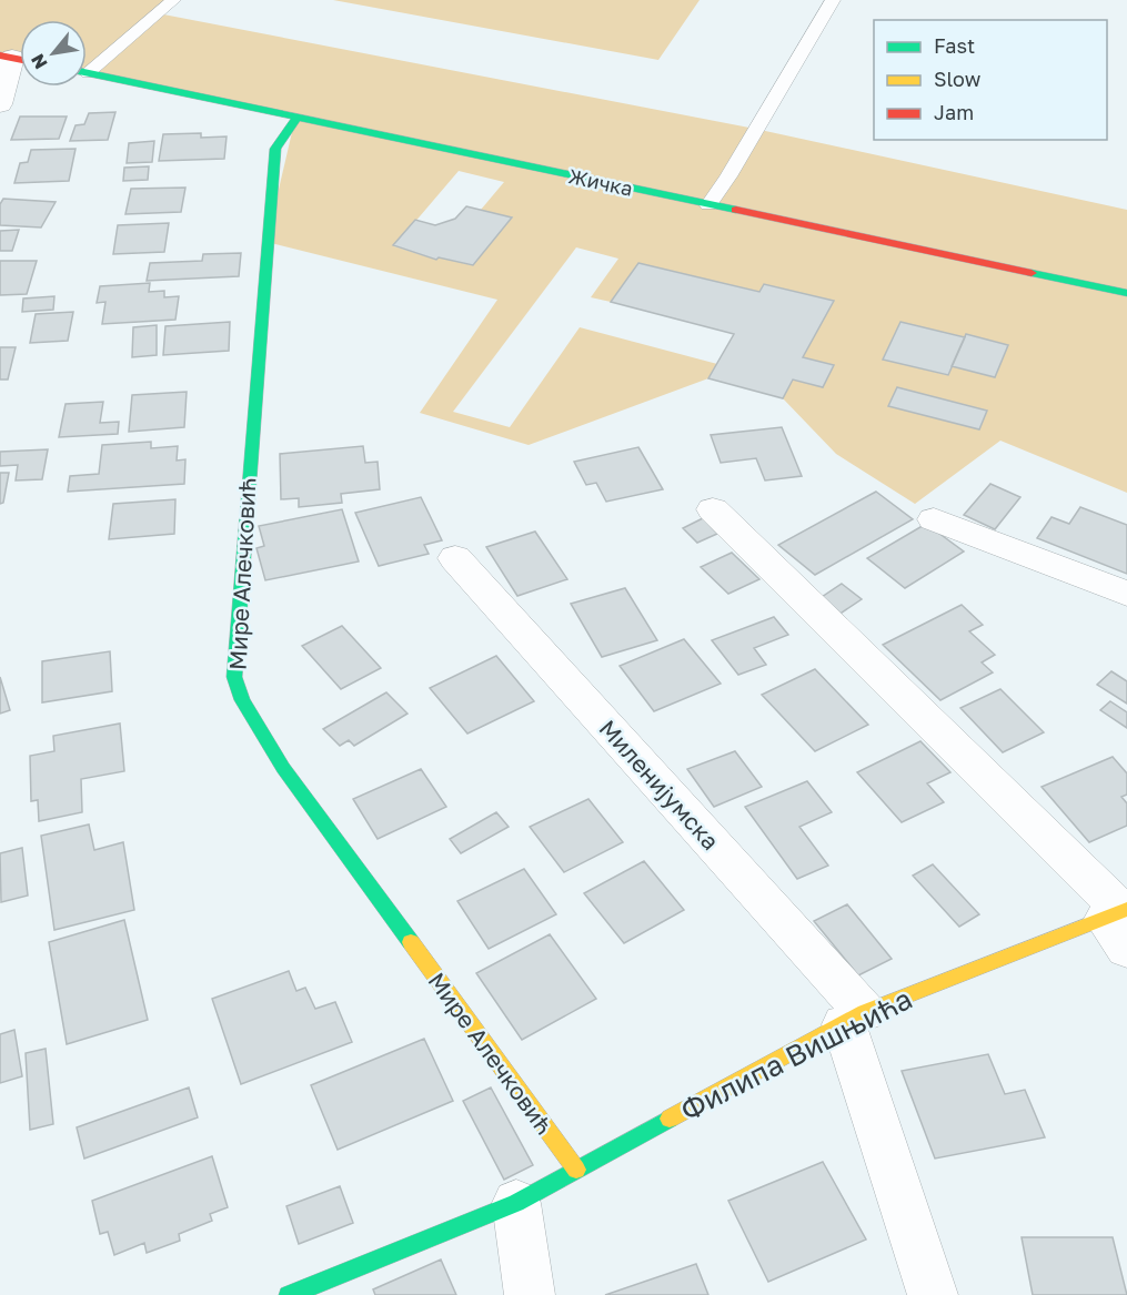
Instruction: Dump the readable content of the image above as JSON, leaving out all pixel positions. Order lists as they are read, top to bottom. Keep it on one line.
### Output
{"streets":{"street":["Жичка","Мире Алечковић","Миленијумска","Филипа Вишњића"]},"crossings":[["Жичка","Мире Алечковић"],["Мире Алечковић","Филипа Вишњића"],["Миленијумска","Филипа Вишњића"]],"legend":["Fast","Slow","Jam"],"north":"bottom left"}
